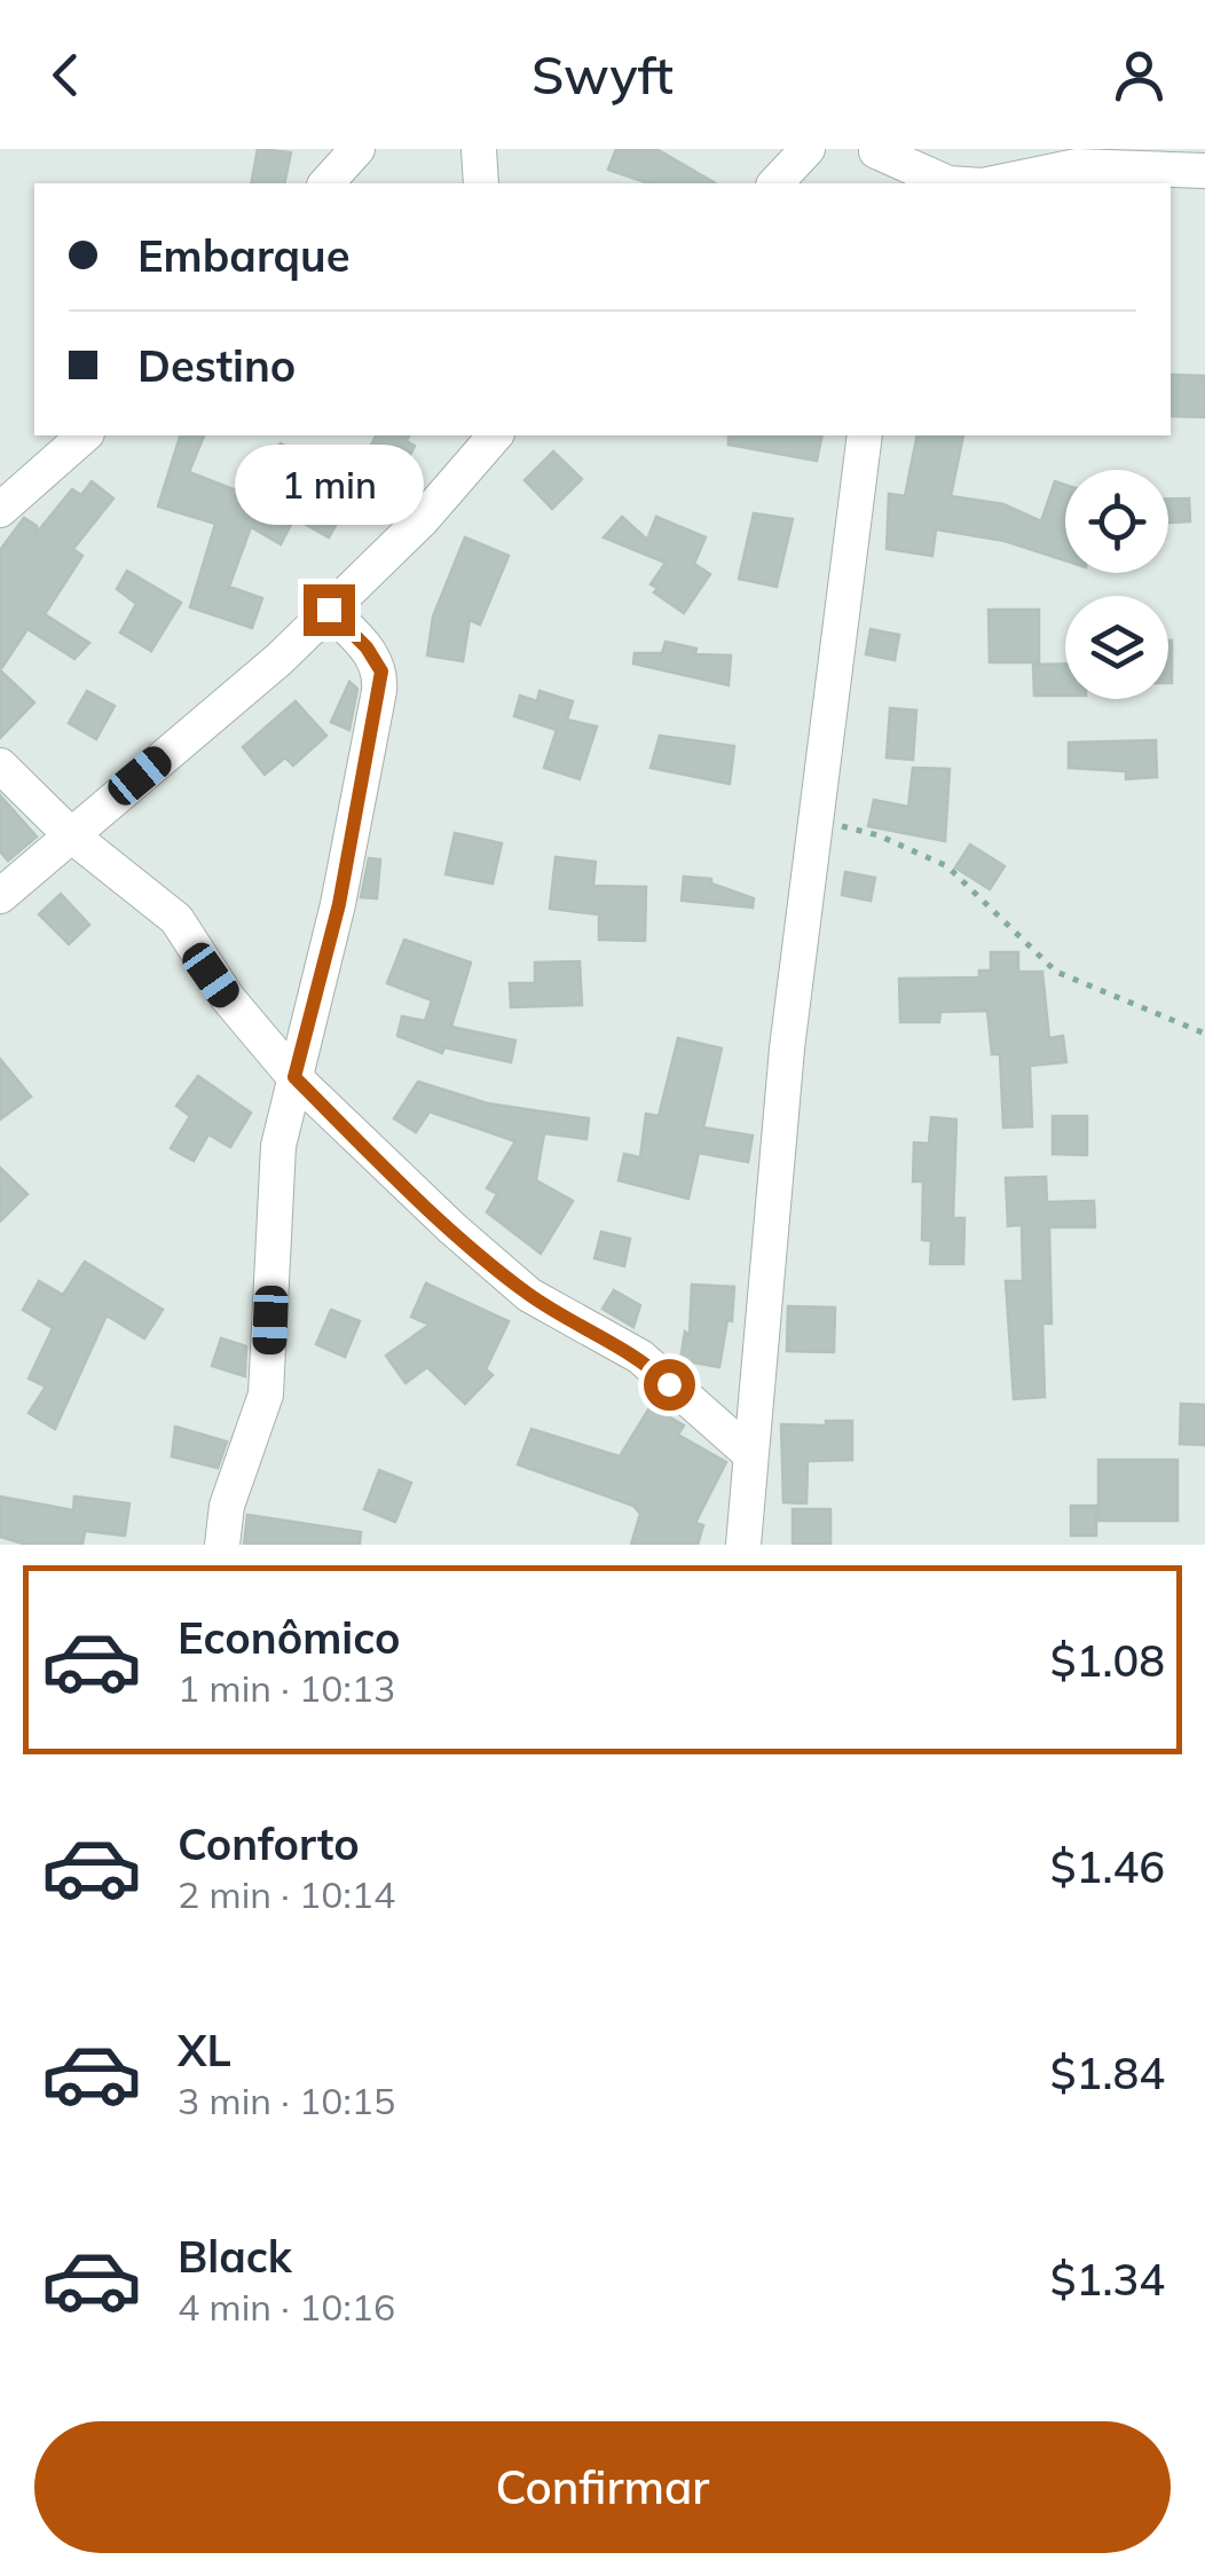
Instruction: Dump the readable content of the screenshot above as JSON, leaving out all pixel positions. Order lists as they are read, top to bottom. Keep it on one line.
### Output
{"page":{"header":"Swyft","banner":["Embarque","Destino"],"bubble":"1 min","list":[{"name":"Econômico","note":"1 min · 10:13","value":"$1.08"},{"name":"Conforto","note":"2 min · 10:14","value":"$1.46"},{"name":"XL","note":"3 min · 10:15","value":"$1.84"},{"name":"Black","note":"4 min · 10:16","value":"$1.34"}],"buttons":"Confirmar"}}
